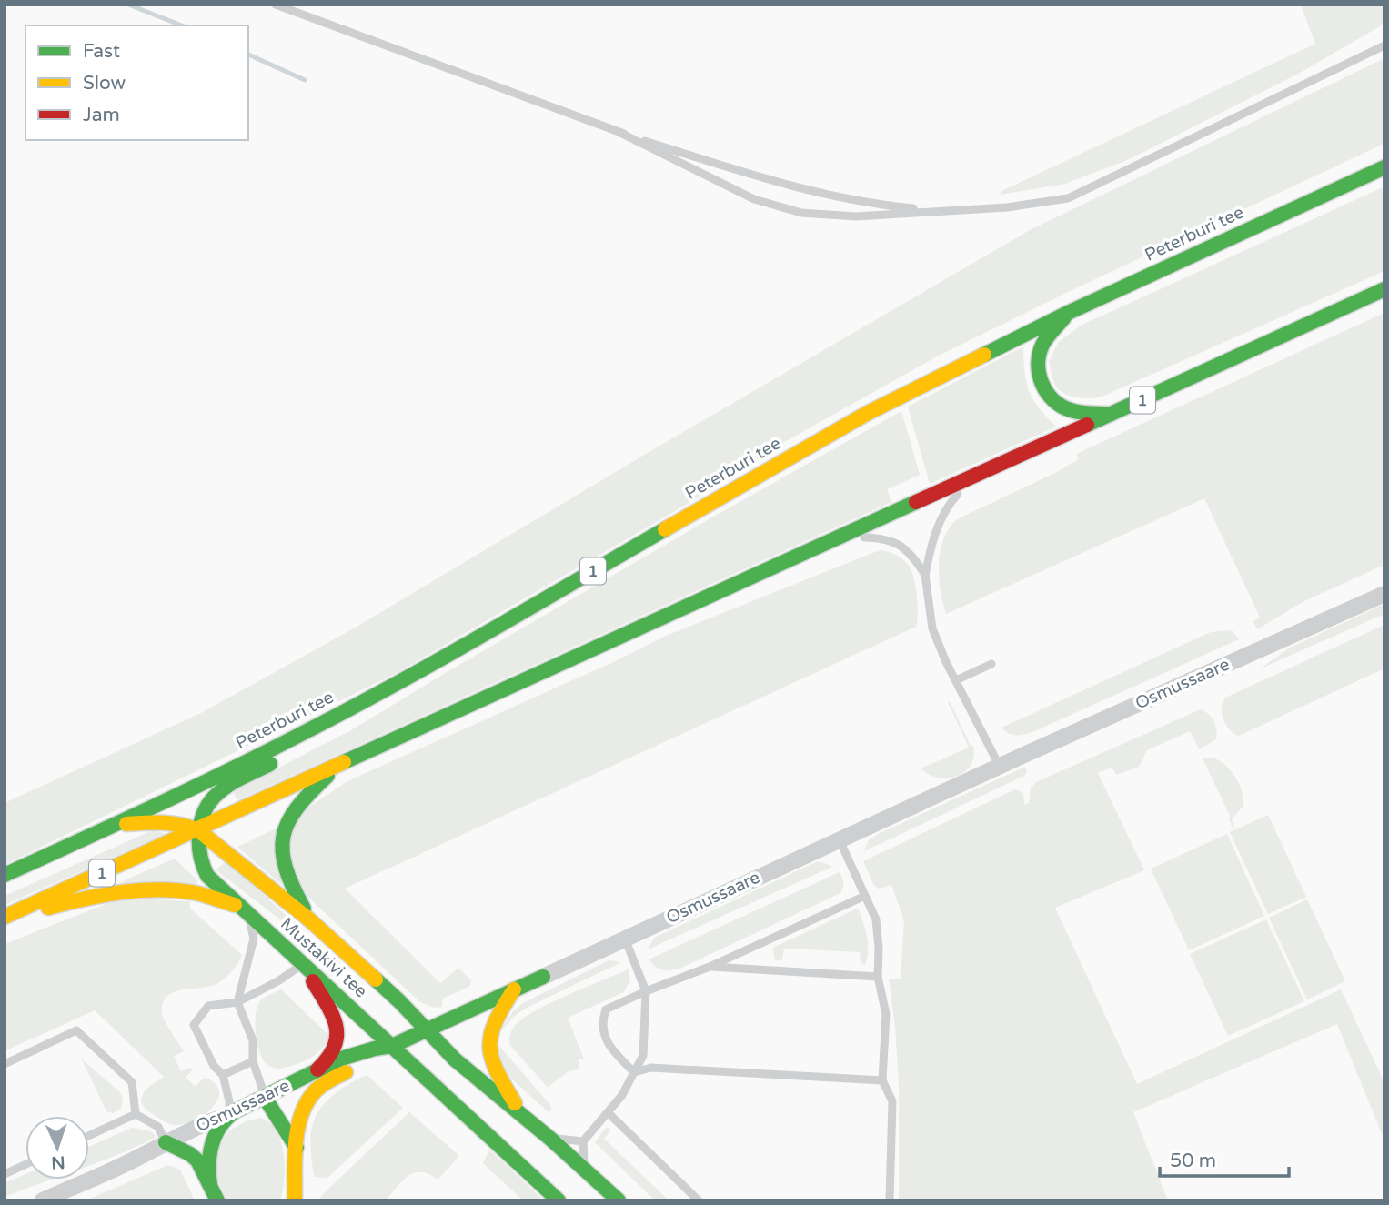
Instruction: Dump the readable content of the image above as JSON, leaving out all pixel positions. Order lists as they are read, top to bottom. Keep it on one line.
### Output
{"streets":{"main road":["Peterburi tee","1","Osmussaare","Mustakivi tee"]},"crossings":[["Peterburi tee","1"],["Peterburi tee","Mustakivi tee"],["1","Mustakivi tee"],["Osmussaare","Mustakivi tee"]],"legend":["Fast","Slow","Jam"],"scale_bar":"50 m","north":"bottom"}
